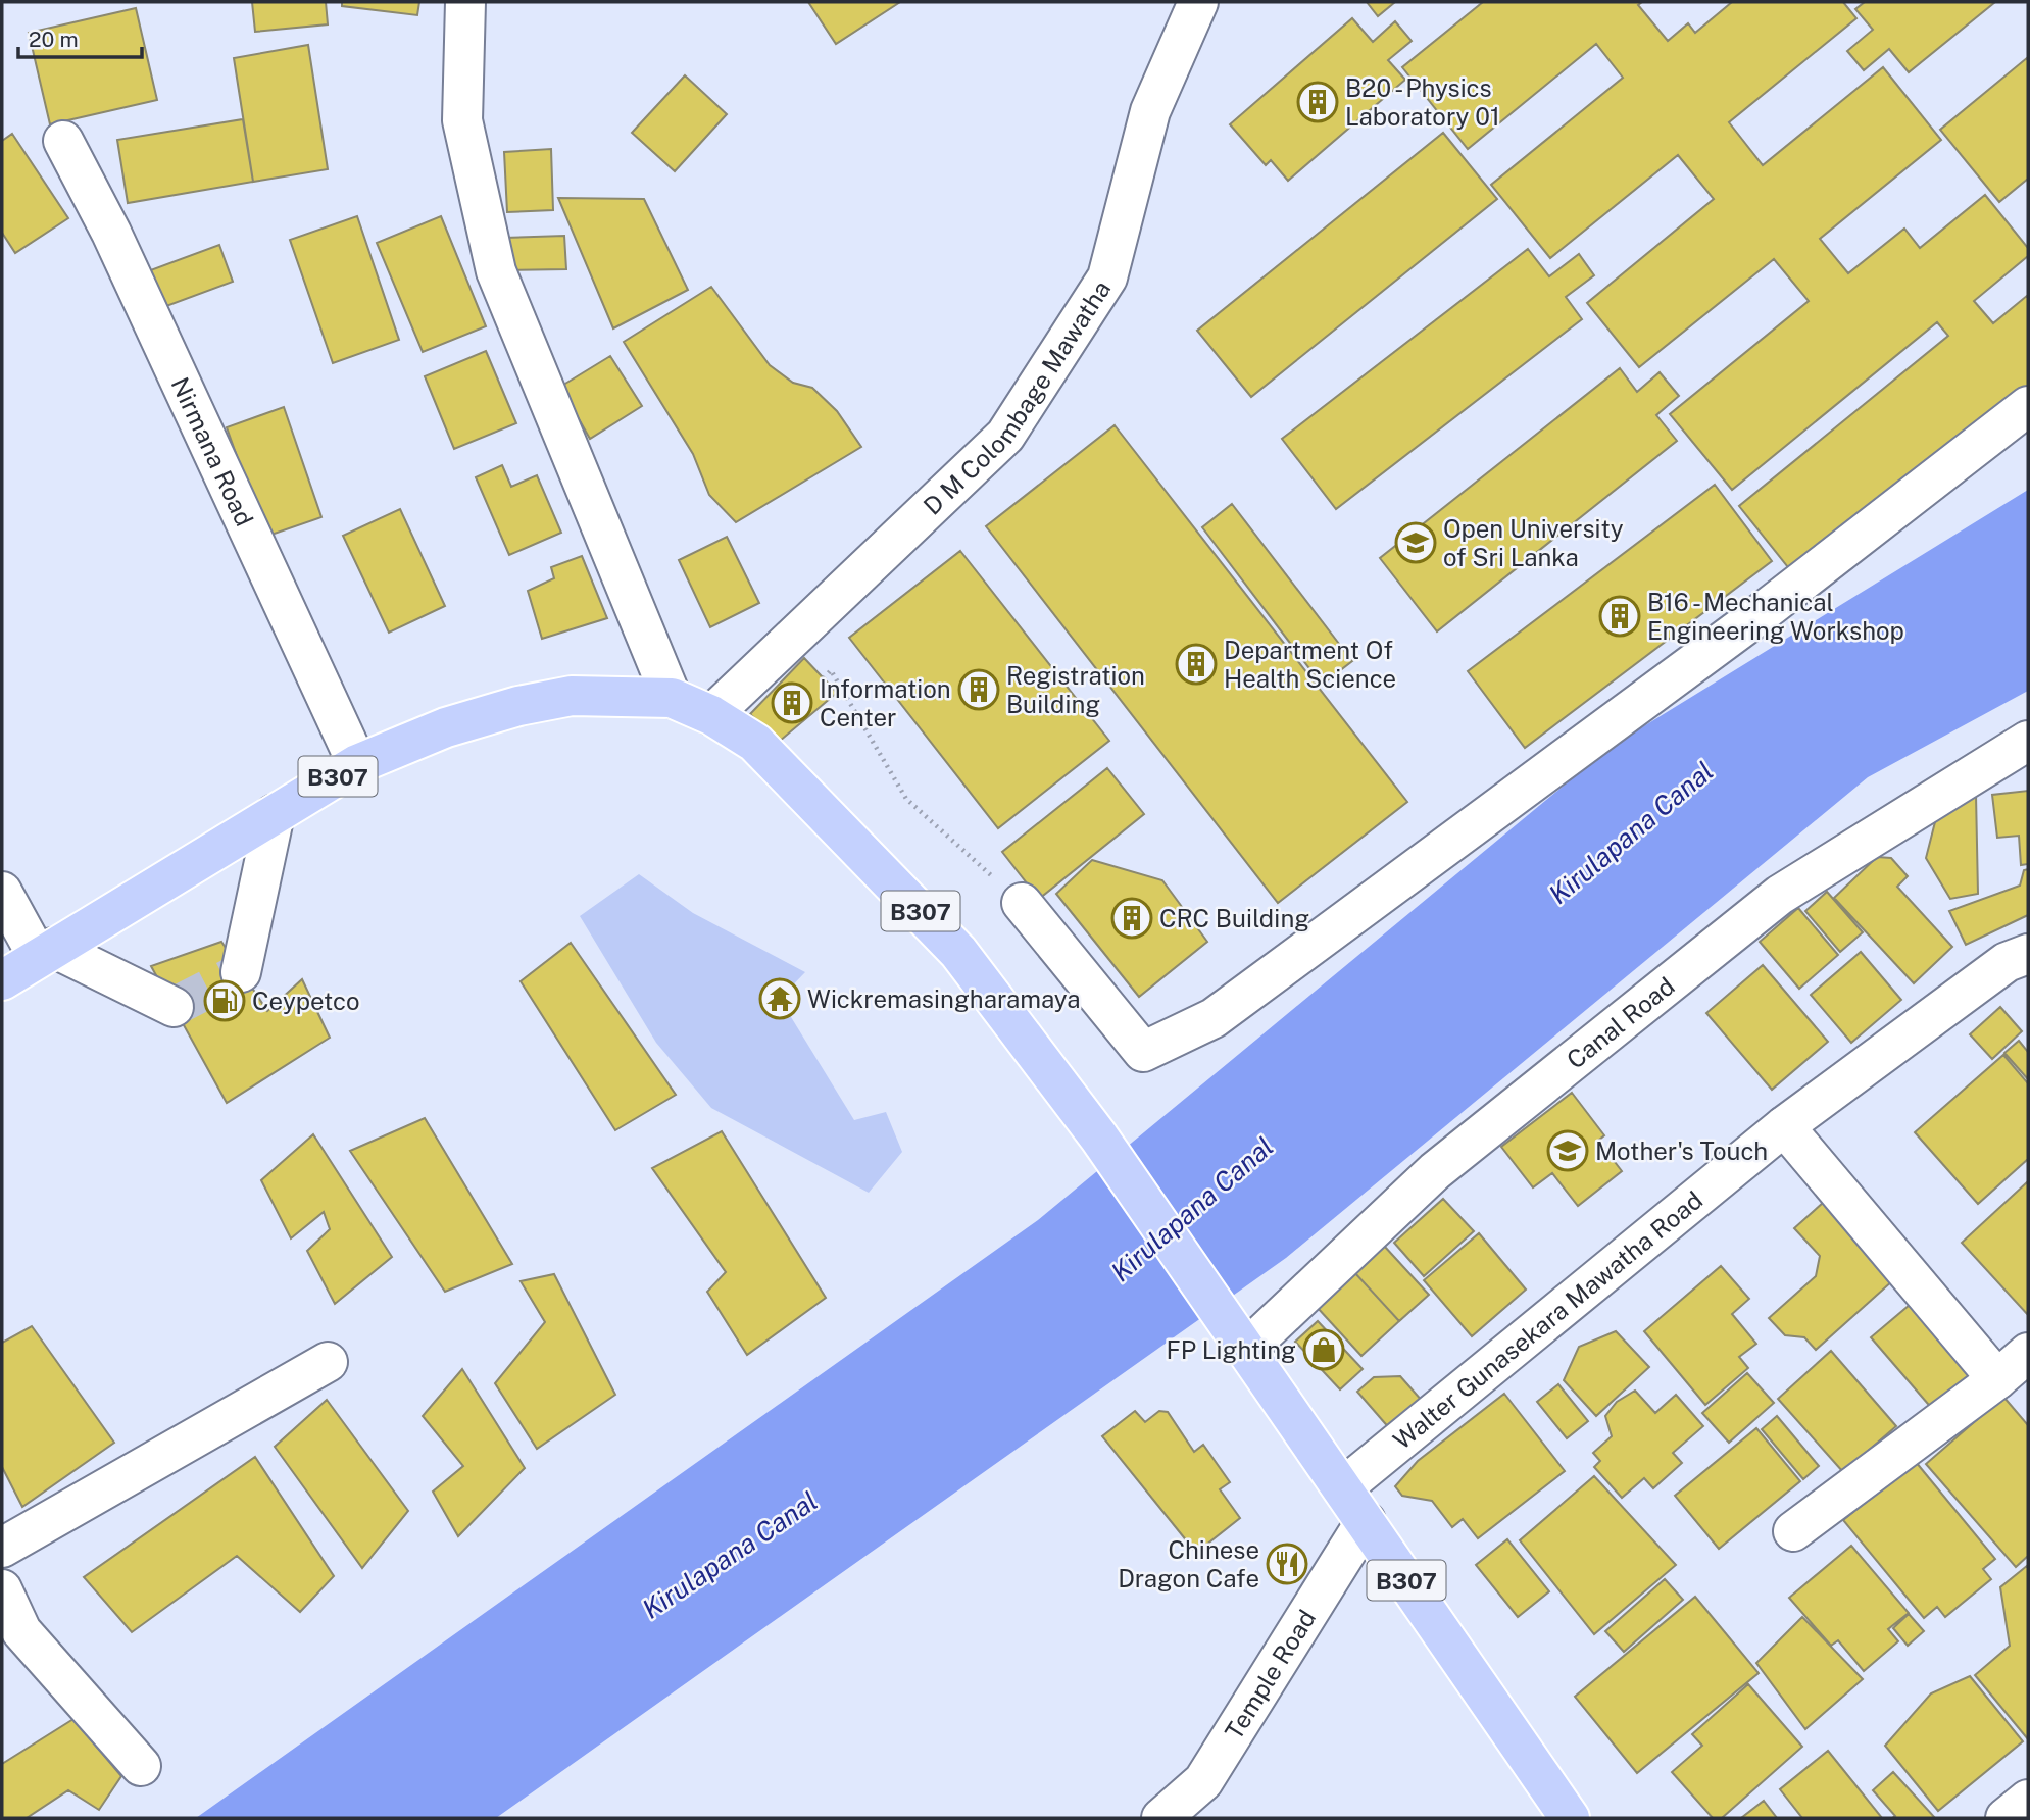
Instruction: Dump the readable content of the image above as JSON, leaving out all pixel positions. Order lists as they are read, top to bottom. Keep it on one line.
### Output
{"streets":{"main road":["B307"],"street":["D M Colombage Mawatha","Nirmana Road","Canal Road","Walter Gunasekara Mawatha Road","Temple Road"]},"crossings":[["D M Colombage Mawatha","B307"],["Nirmana Road","B307"],["B307","Canal Road"],["B307","Walter Gunasekara Mawatha Road"],["B307","Temple Road"]],"water":["Kirulapana Canal"],"places":{"building":["B20 - Physics Laboratory 01","B16 - Mechanical Engineering Workshop","Department Of Health Science","Registration Building","Information Center","CRC Building"],"school or university":["Open University of Sri Lanka","Mother's Touch"],"temple":["Wickremasingharamaya"],"fuel station":["Ceypetco"],"shop":["FP Lighting"],"restaurant":["Chinese Dragon Cafe"]},"scale_bar":"20 m"}
